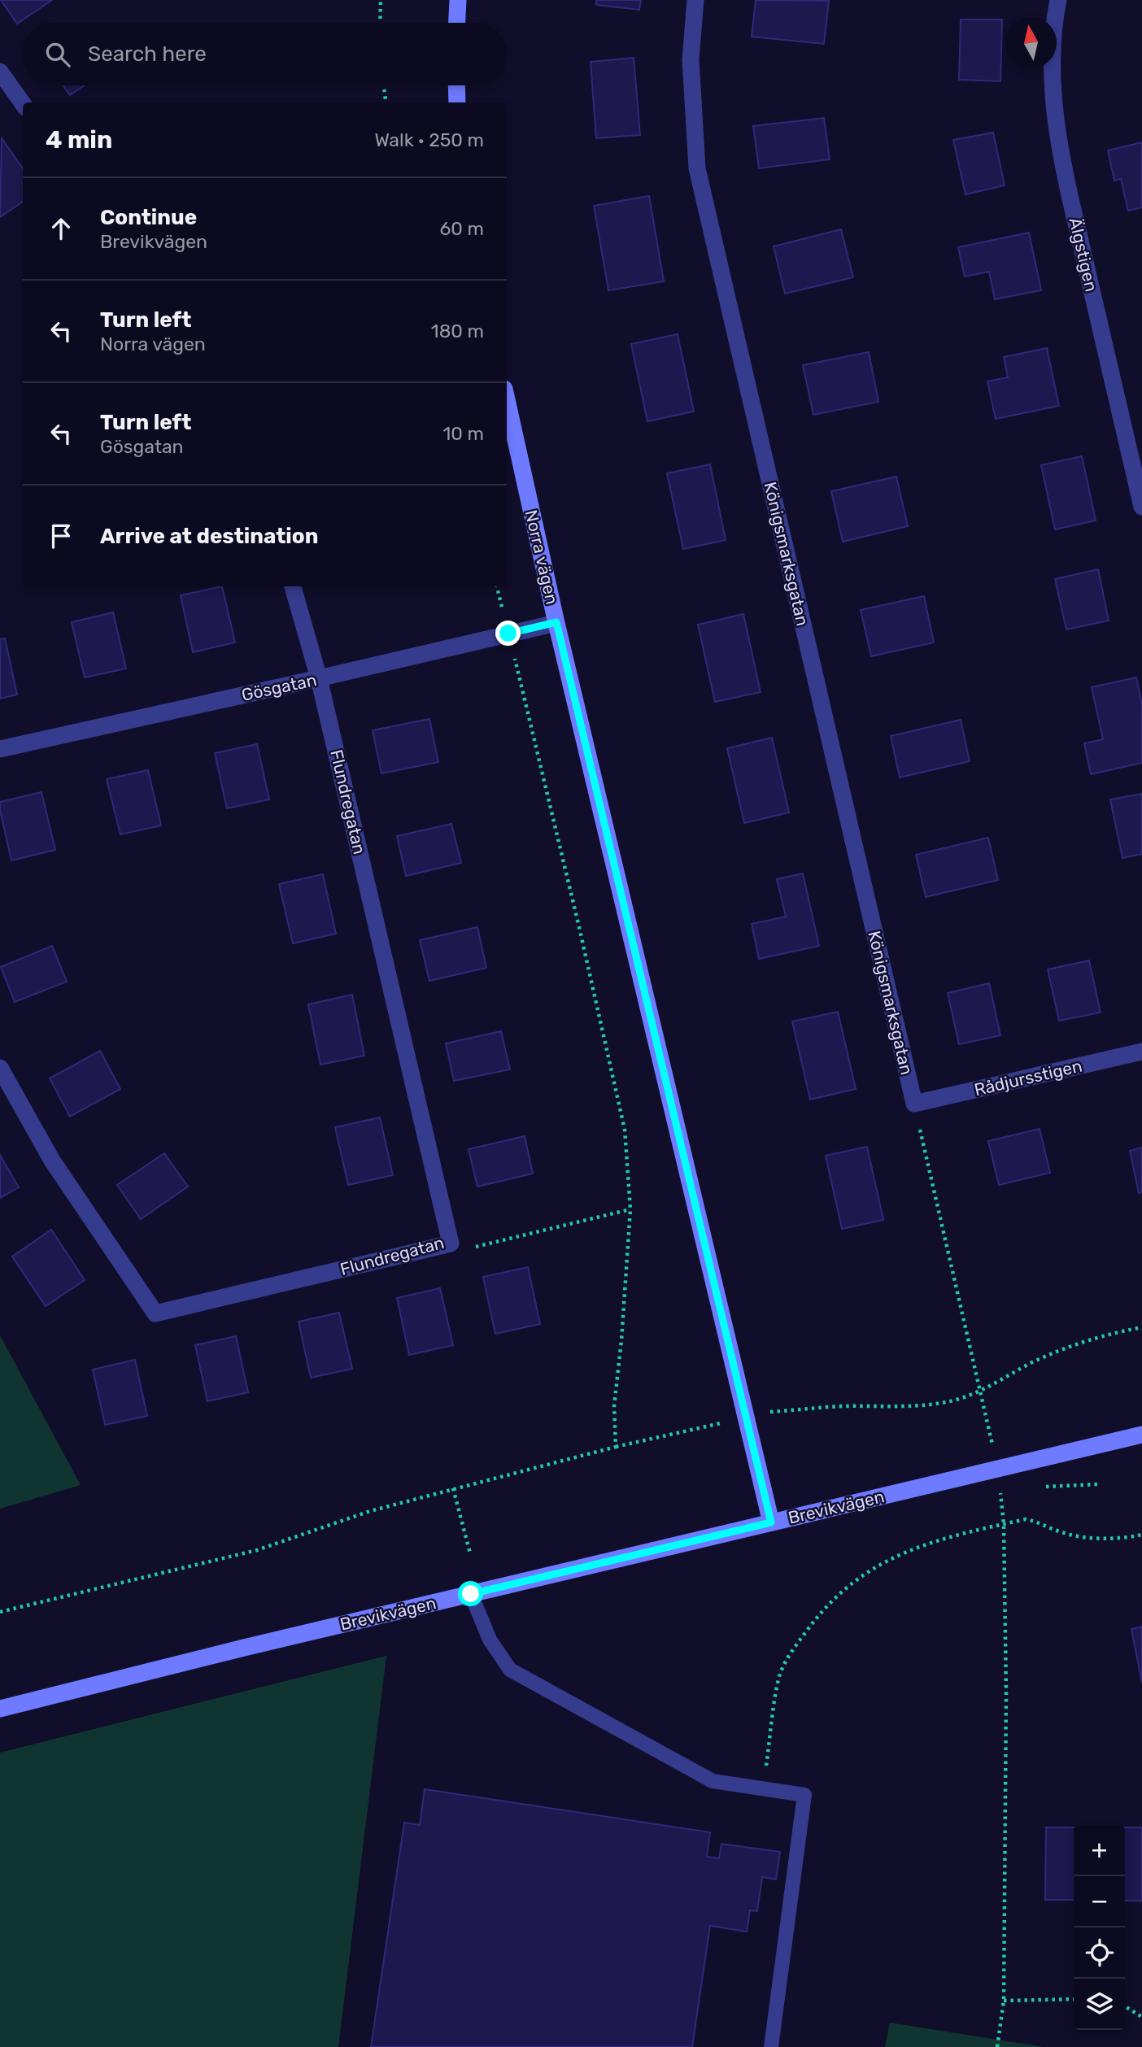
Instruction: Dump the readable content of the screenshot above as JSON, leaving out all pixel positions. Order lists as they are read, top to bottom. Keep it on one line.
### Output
{"streets":{"street":["Älgstigen","Königsmarksgatan","Norra vägen","Gösgatan","Flundregatan","Rådjursstigen","Brevikvägen"]},"crossings":[["Königsmarksgatan","Rådjursstigen"],["Norra vägen","Gösgatan"],["Norra vägen","Brevikvägen"],["Gösgatan","Flundregatan"]],"north":"top","page":{"search":"Search here","heading":["4 min","Walk · 250 m"],"list":[["Continue","Brevikvägen","60 m"],["Turn left","Norra vägen","180 m"],["Turn left","Gösgatan","10 m"],"Arrive at destination"],"map_buttons":["+","−"]}}
